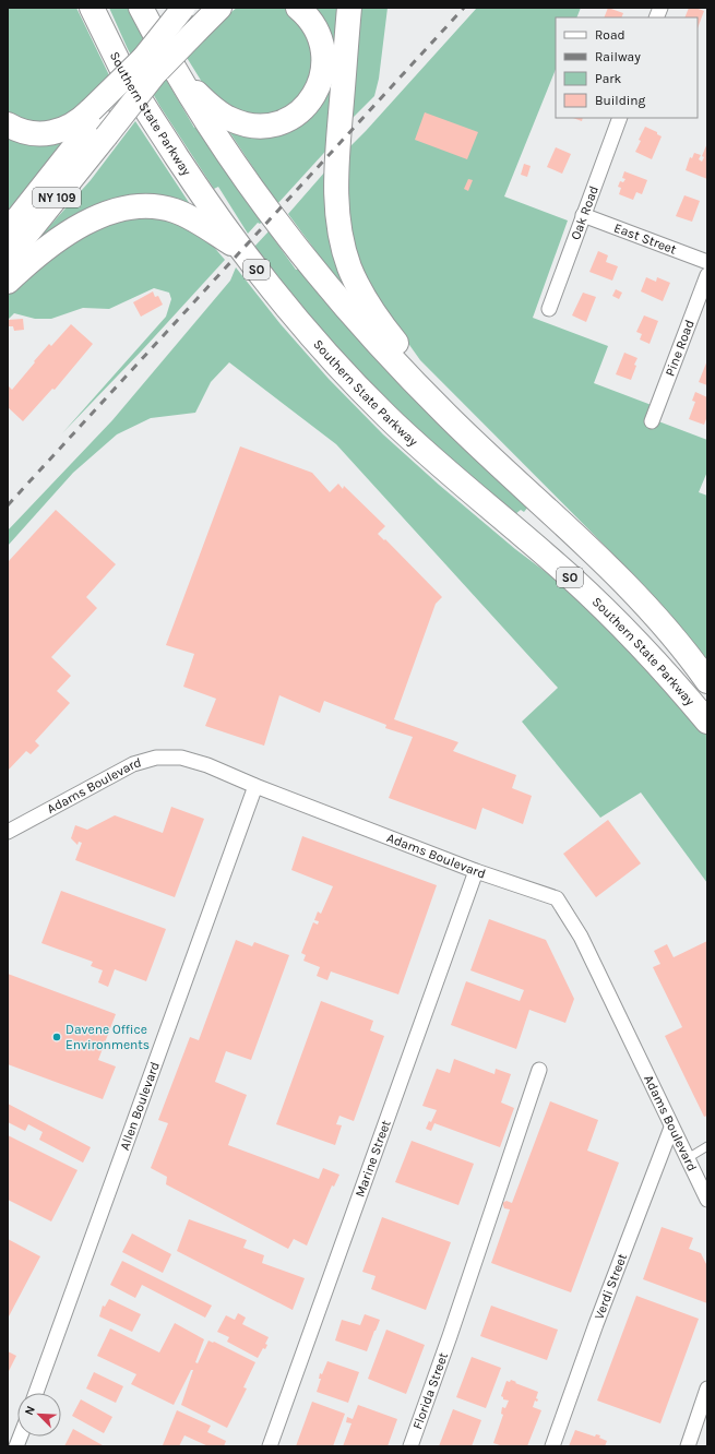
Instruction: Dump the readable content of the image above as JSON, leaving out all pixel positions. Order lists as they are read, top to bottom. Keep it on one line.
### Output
{"streets":{"highway":["Southern State Parkway","SO"],"main road":["NY 109"],"street":["Oak Road","East Street","Pine Road","Adams Boulevard","Allen Boulevard","Marine Street","Verdi Street","Florida Street"]},"crossings":[["Oak Road","East Street"],["Adams Boulevard","Allen Boulevard"],["Adams Boulevard","Marine Street"],["Adams Boulevard","Verdi Street"]],"places":["Davene Office Environments"],"legend":["Road","Railway","Park","Building"],"north":"top left"}
